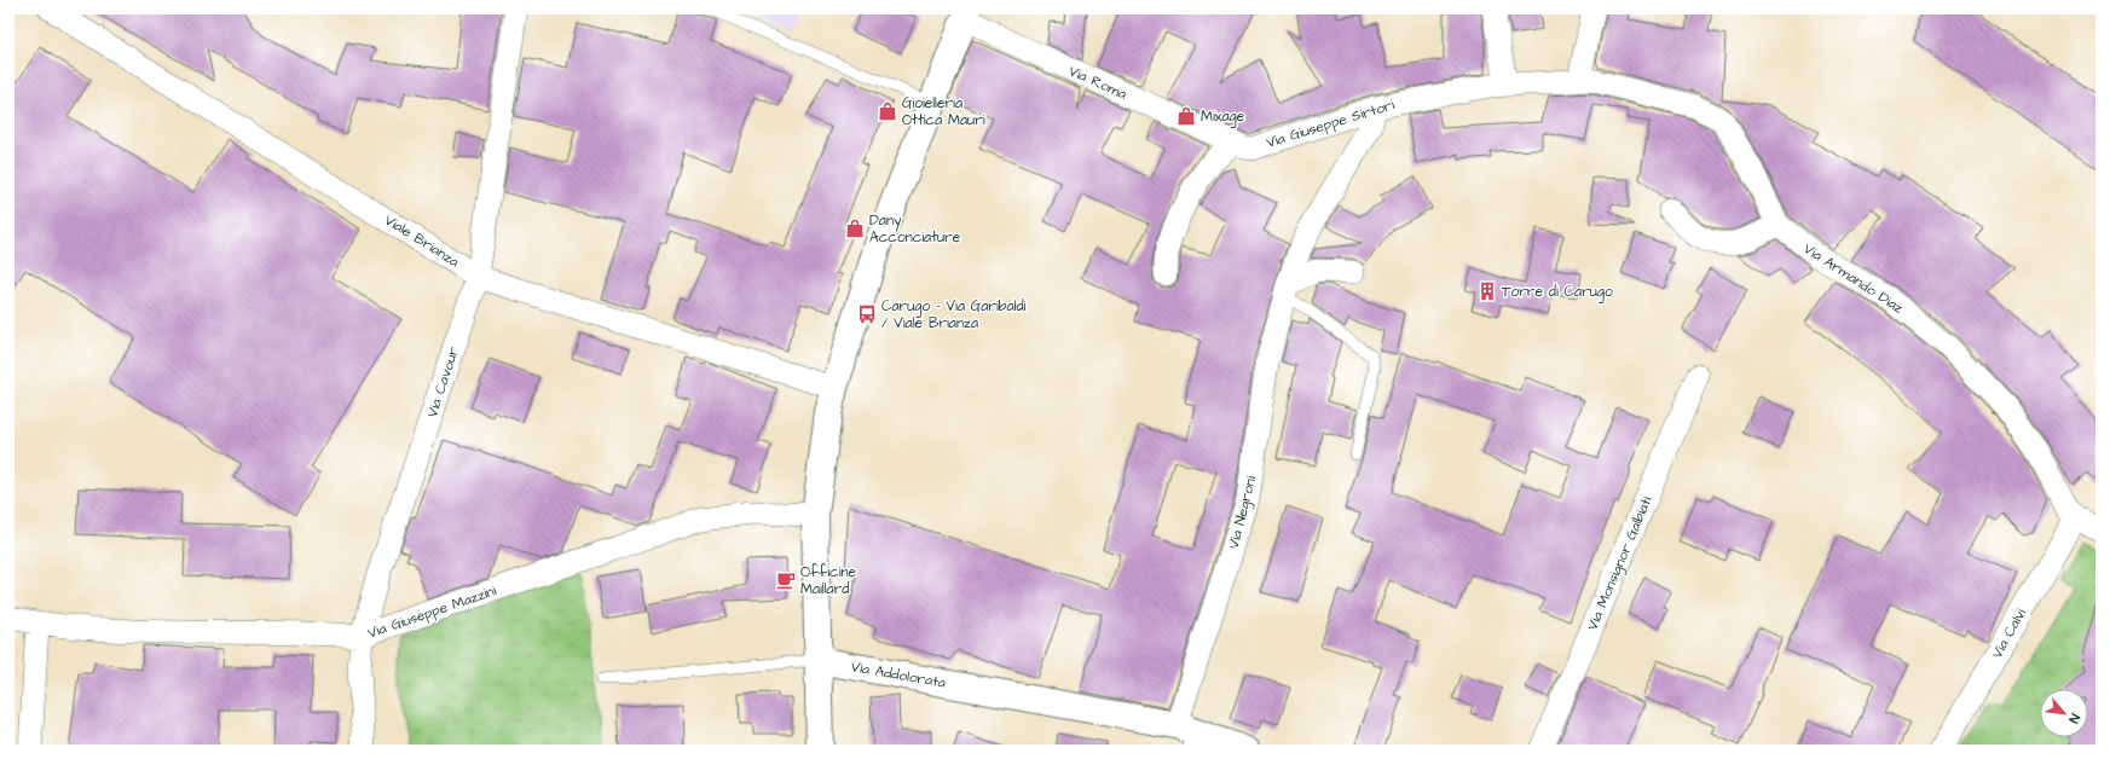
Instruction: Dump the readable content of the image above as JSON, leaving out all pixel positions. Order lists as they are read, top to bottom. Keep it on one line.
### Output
{"streets":{"street":["Via Roma","Via Giuseppe Sirtori","Viale Brianza","Via Armando Diaz","Via Cavour","Via Negroni","Via Monsignor Galbiati","Via Giuseppe Mazzini","Via Calvi","Via Addolorata"]},"crossings":[["Via Roma","Via Giuseppe Sirtori"],["Via Giuseppe Sirtori","Via Armando Diaz"],["Via Giuseppe Sirtori","Via Negroni"],["Viale Brianza","Via Cavour"],["Via Armando Diaz","Via Calvi"],["Via Cavour","Via Giuseppe Mazzini"],["Via Negroni","Via Addolorata"]],"places":{"shop":["Gioielleria Ottica Mauri","Mixage","Dany Acconciature"],"building":["Torre di Carugo"],"bus stop":["Carugo - Via Garibaldi / Viale Brianza"],"cafe":["Officine Maillard"]},"north":"bottom right"}
